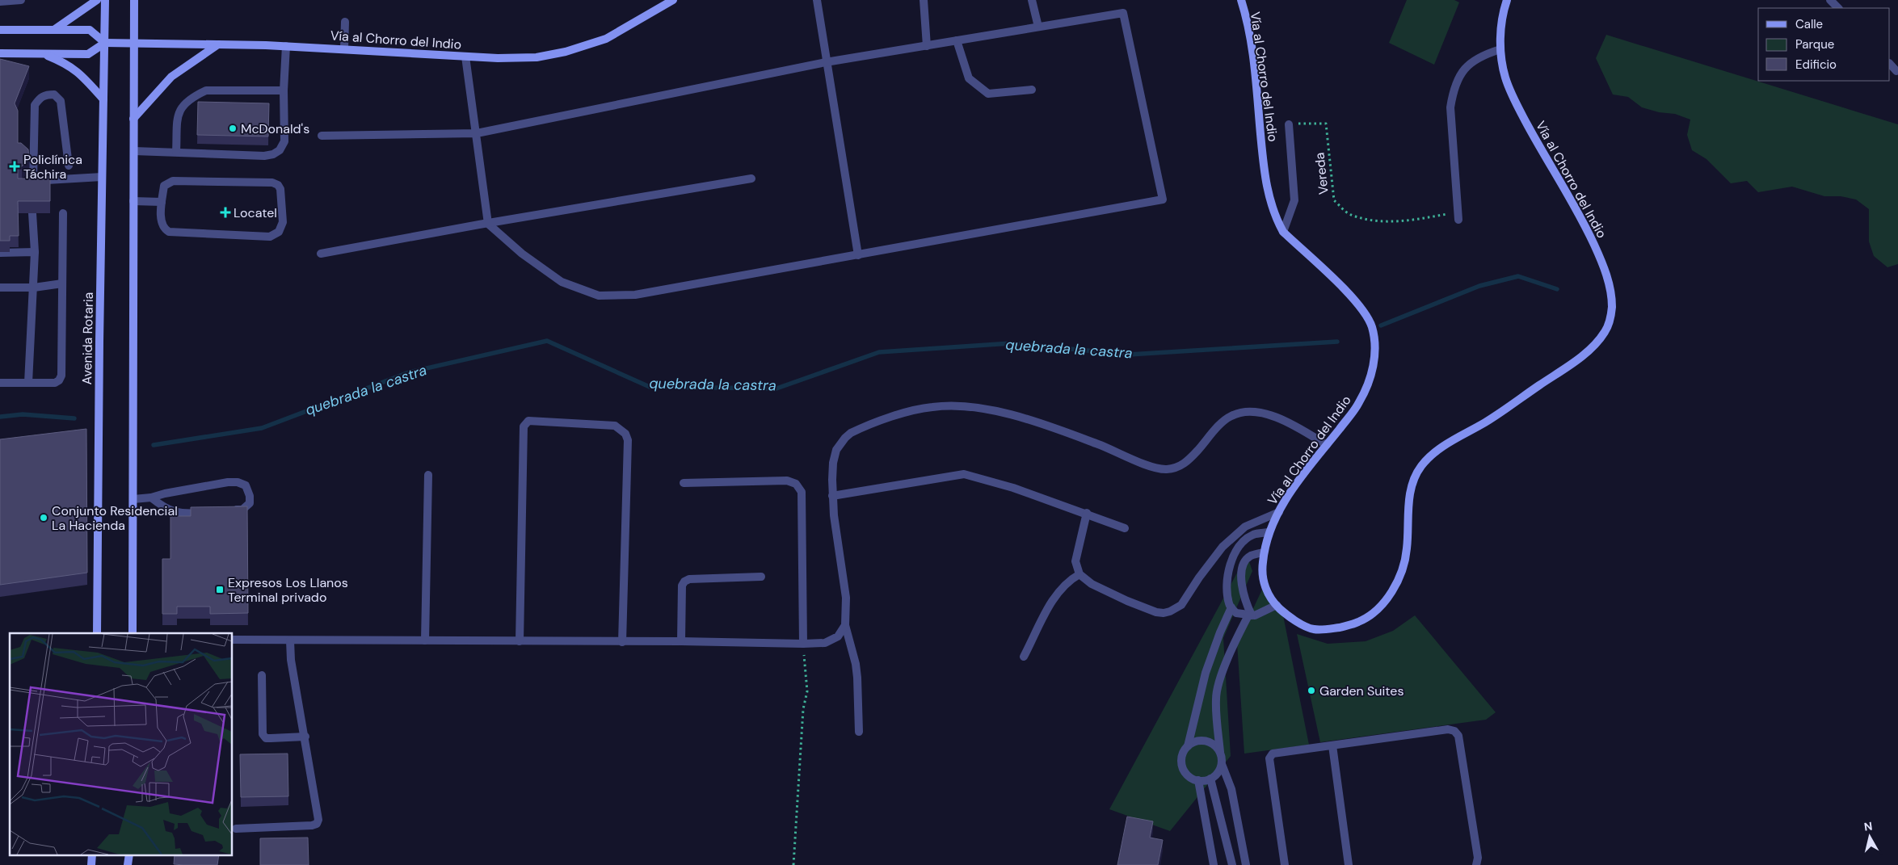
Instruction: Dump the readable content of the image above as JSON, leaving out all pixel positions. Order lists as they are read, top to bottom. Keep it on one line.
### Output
{"streets":{"street":["Vía al Chorro del Indio","Avenida Rotaria"],"path":["Vereda"]},"crossings":[["Vía al Chorro del Indio","Avenida Rotaria"]],"water":["quebrada la castra"],"places":{"other":["McDonald's","Conjunto Residencial La Hacienda","Garden Suites"],"health":["Policlínica Táchira","Locatel"],"transit":["Expresos Los Llanos Terminal privado"]},"legend":["Calle","Parque","Edificio"],"north":"top"}
